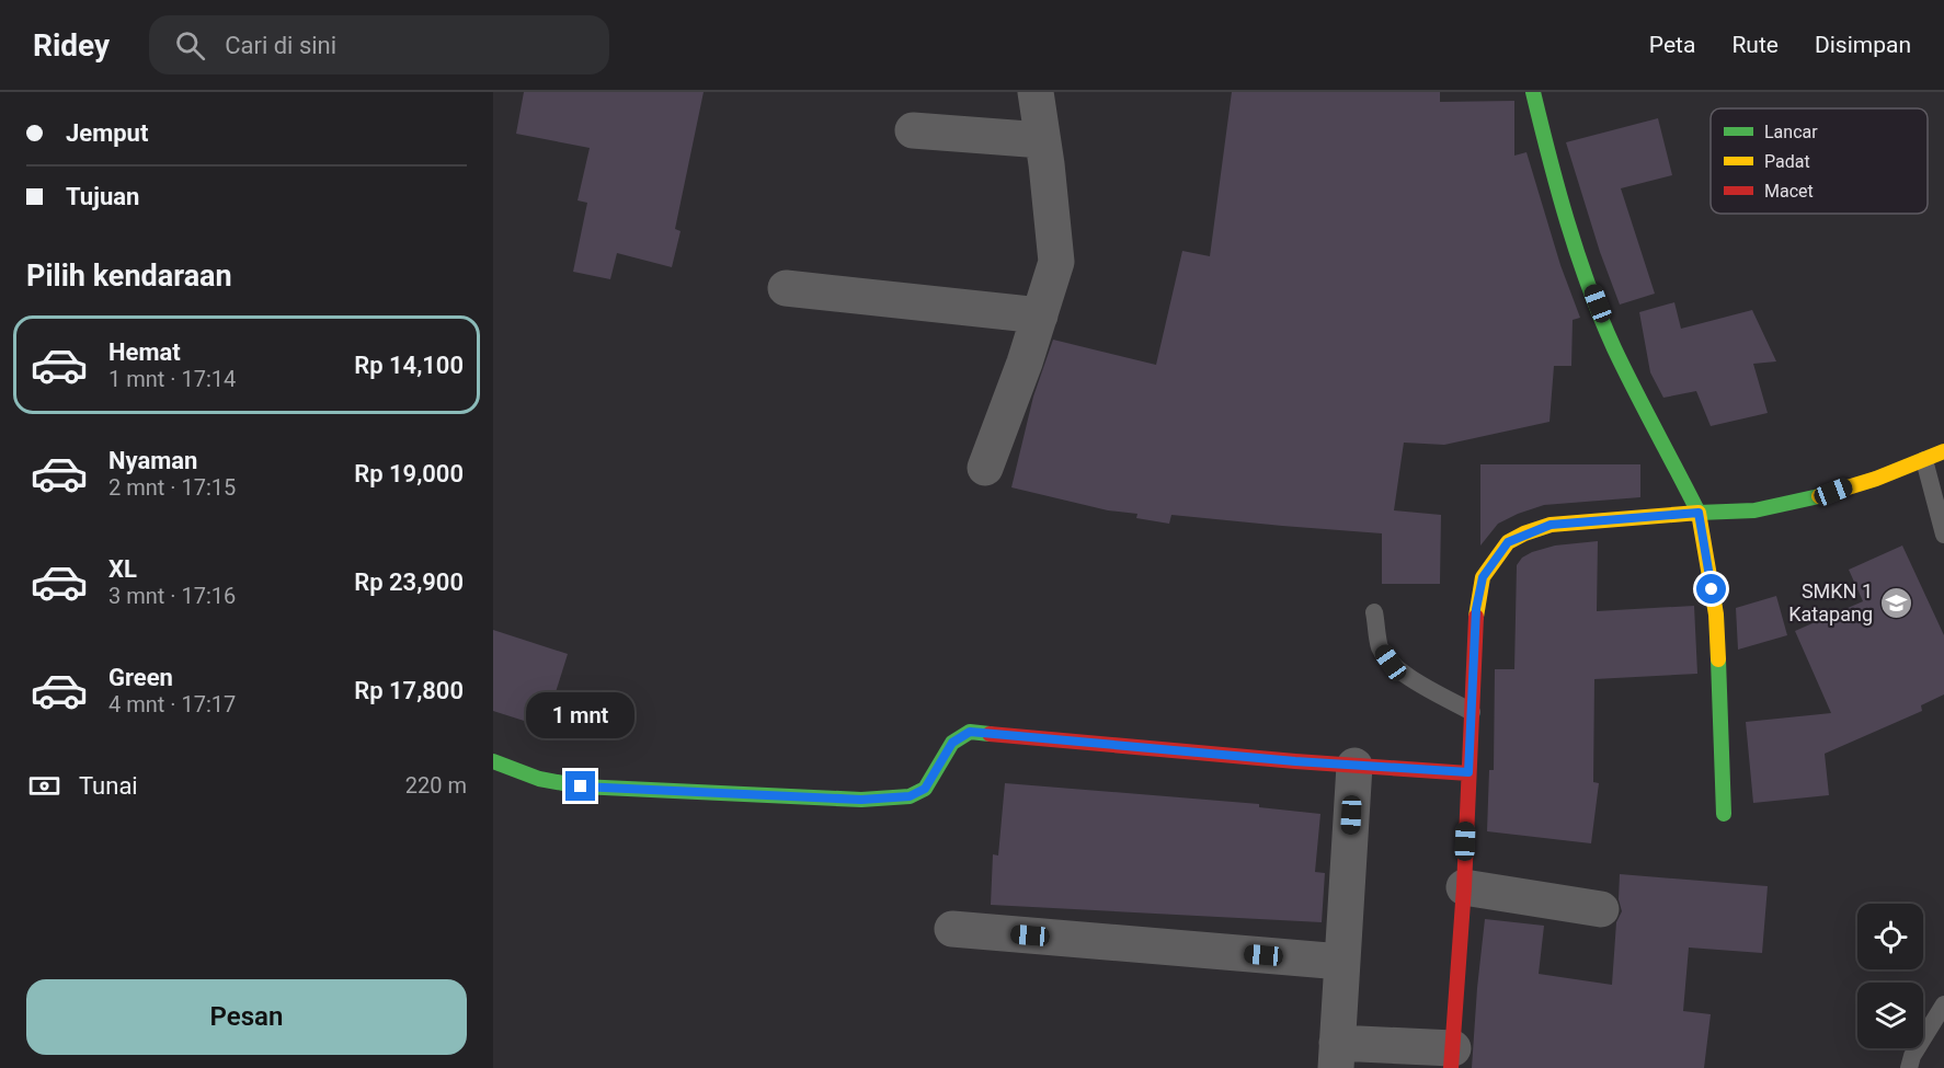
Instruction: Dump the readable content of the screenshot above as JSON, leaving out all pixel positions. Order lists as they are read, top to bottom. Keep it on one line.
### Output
{"places":{"school or university":["SMKN 1 Katapang"]},"legend":["Lancar","Padat","Macet"],"page":{"header":"Ridey","search":"Cari di sini","nav":["Peta","Rute","Disimpan"],"banner":["Jemput","Tujuan"],"heading":"Pilih kendaraan","list":[{"name":"Hemat","note":"1 mnt · 17:14","value":"Rp 14,100"},{"name":"Nyaman","note":"2 mnt · 17:15","value":"Rp 19,000"},{"name":"XL","note":"3 mnt · 17:16","value":"Rp 23,900"},{"name":"Green","note":"4 mnt · 17:17","value":"Rp 17,800"}],"bubble":"1 mnt","pay":["Tunai","220 m"],"buttons":"Pesan"}}
